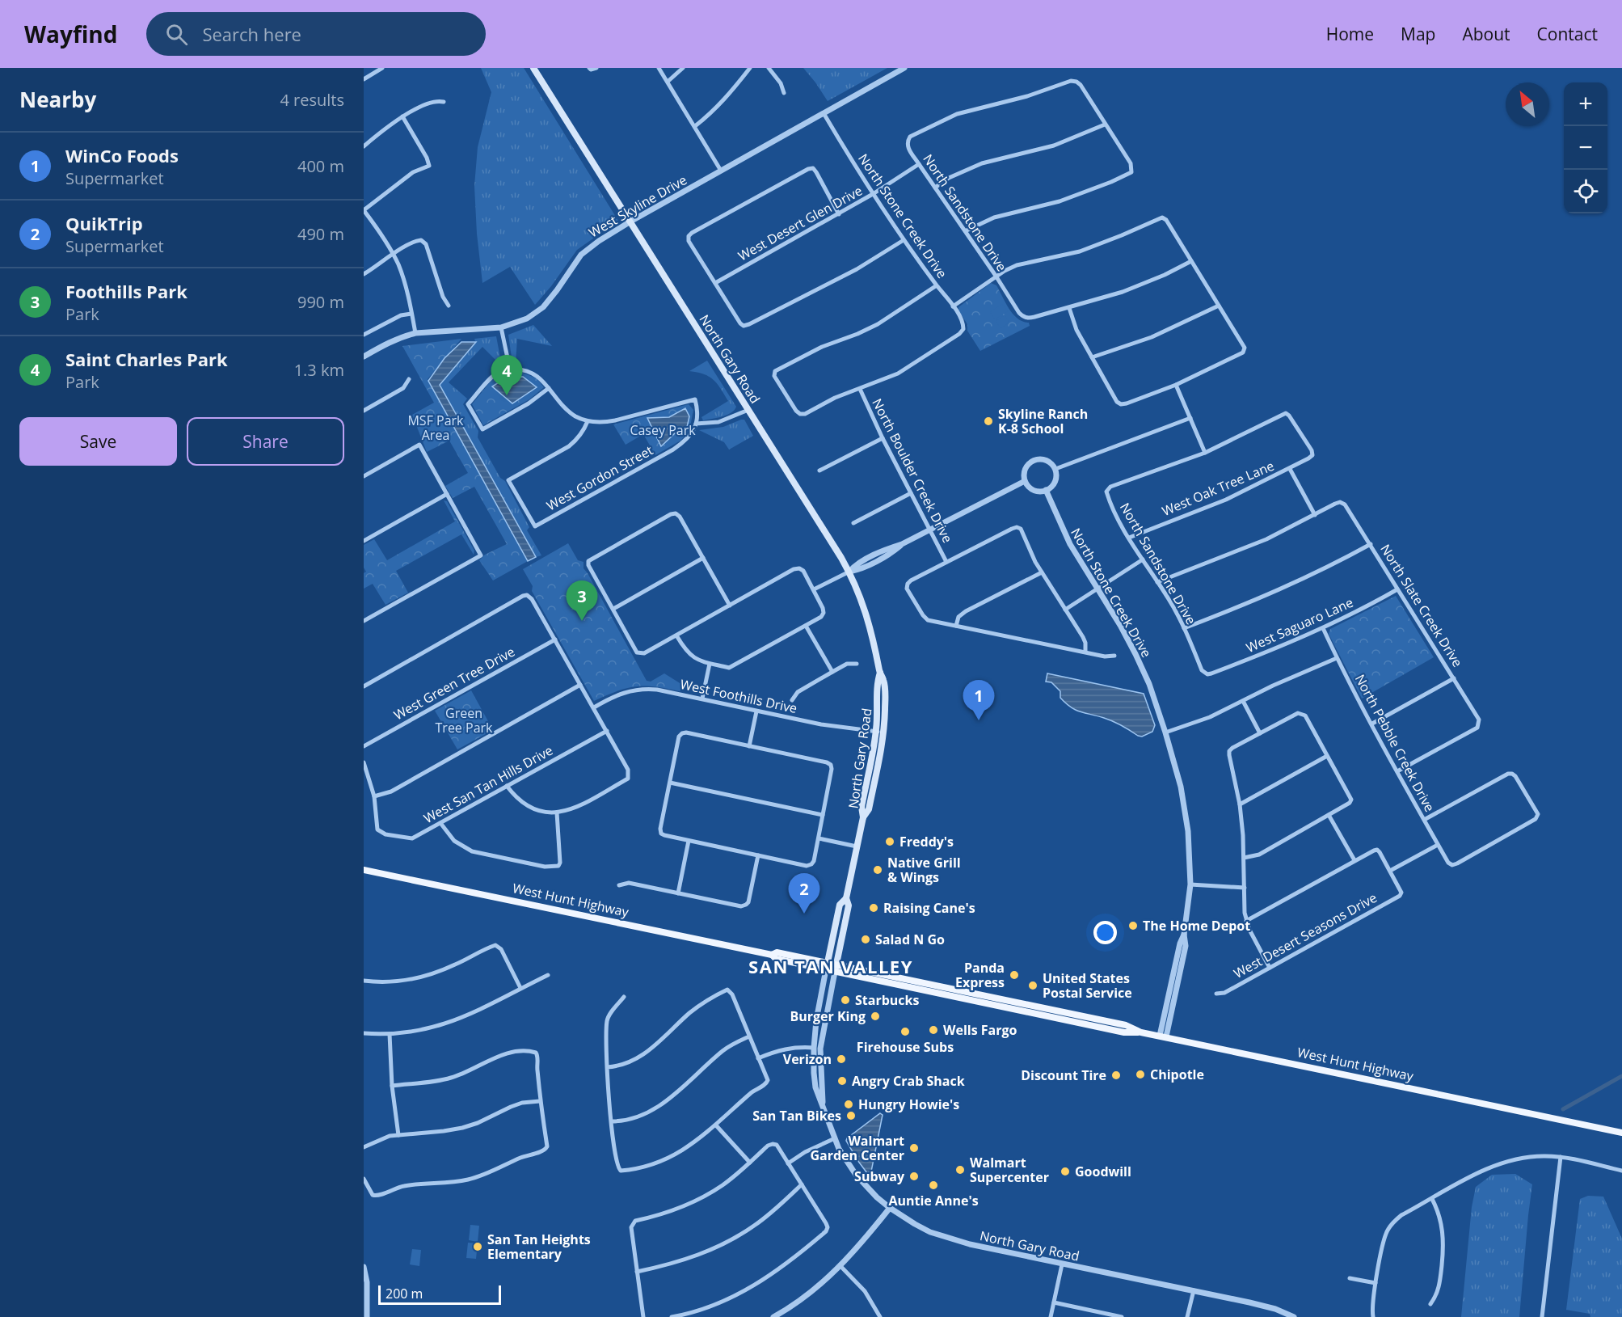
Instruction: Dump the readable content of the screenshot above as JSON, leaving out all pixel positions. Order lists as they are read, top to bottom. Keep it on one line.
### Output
{"streets":{"main road":["North Gary Road","West Hunt Highway"],"street":["West Skyline Drive","North Sandstone Drive","North Stone Creek Drive","West Desert Glen Drive","North Boulder Creek Drive","West Gordon Street","West Oak Tree Lane","North Slate Creek Drive","West Saguaro Lane","West Green Tree Drive","West Foothills Drive","North Pebble Creek Drive","West San Tan Hills Drive","West Desert Seasons Drive"]},"crossings":[["West Skyline Drive","North Stone Creek Drive"],["West Skyline Drive","North Gary Road"],["North Sandstone Drive","West Desert Glen Drive"],["North Sandstone Drive","West Oak Tree Lane"],["North Sandstone Drive","West Saguaro Lane"],["North Stone Creek Drive","West Desert Glen Drive"],["North Stone Creek Drive","North Boulder Creek Drive"],["North Stone Creek Drive","West Hunt Highway"],["North Gary Road","West Foothills Drive"],["North Gary Road","West Hunt Highway"],["North Slate Creek Drive","West Saguaro Lane"],["North Slate Creek Drive","North Pebble Creek Drive"],["West Saguaro Lane","North Pebble Creek Drive"]],"districts":["SAN TAN VALLEY"],"parks":["MSF Park Area","Casey Park","Green Tree Park"],"places":["Skyline Ranch K-8 School","Freddy's","Native Grill & Wings","Raising Cane's","The Home Depot","Salad N Go","Panda Express","United States Postal Service","Starbucks","Burger King","Wells Fargo","Firehouse Subs","Verizon","Chipotle","Discount Tire","Angry Crab Shack","Hungry Howie's","San Tan Bikes","Walmart Garden Center","Walmart Supercenter","Goodwill","Subway","Auntie Anne's","San Tan Heights Elementary"],"scale_bar":"200 m","north":"top left","page":{"header":"Wayfind","search":"Search here","nav":["Home","Map","About","Contact"],"heading":["Nearby","4 results"],"map_buttons":["+","−"],"list":[{"mark":"1","name":"WinCo Foods","note":"Supermarket","value":"400 m"},{"mark":"2","name":"QuikTrip","note":"Supermarket","value":"490 m"},{"mark":"3","name":"Foothills Park","note":"Park","value":"990 m"},{"mark":"4","name":"Saint Charles Park","note":"Park","value":"1.3 km"}],"pins":["4","3","1","2"],"buttons":["Save","Share"],"scale":"200 m"}}
